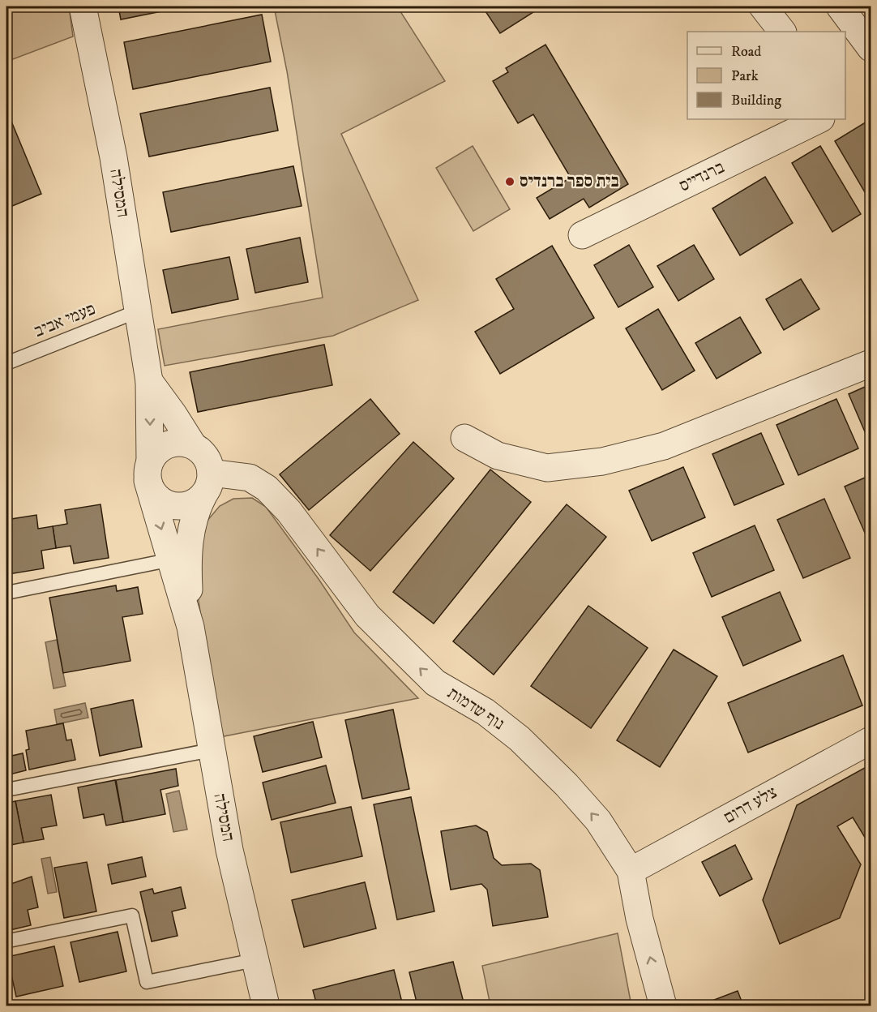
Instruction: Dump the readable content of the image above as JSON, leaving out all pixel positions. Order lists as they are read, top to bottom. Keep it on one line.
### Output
{"streets":{"street":["ברנדייס","המסילה","נוף שדמות","צלע דרום"],"lane":["פעמי אביב"]},"crossings":[["המסילה","פעמי אביב"],["המסילה","נוף שדמות"],["נוף שדמות","צלע דרום"]],"one_way":["נוף שדמות"],"places":["בית ספר ברנדיס"],"legend":["Road","Park","Building"]}
